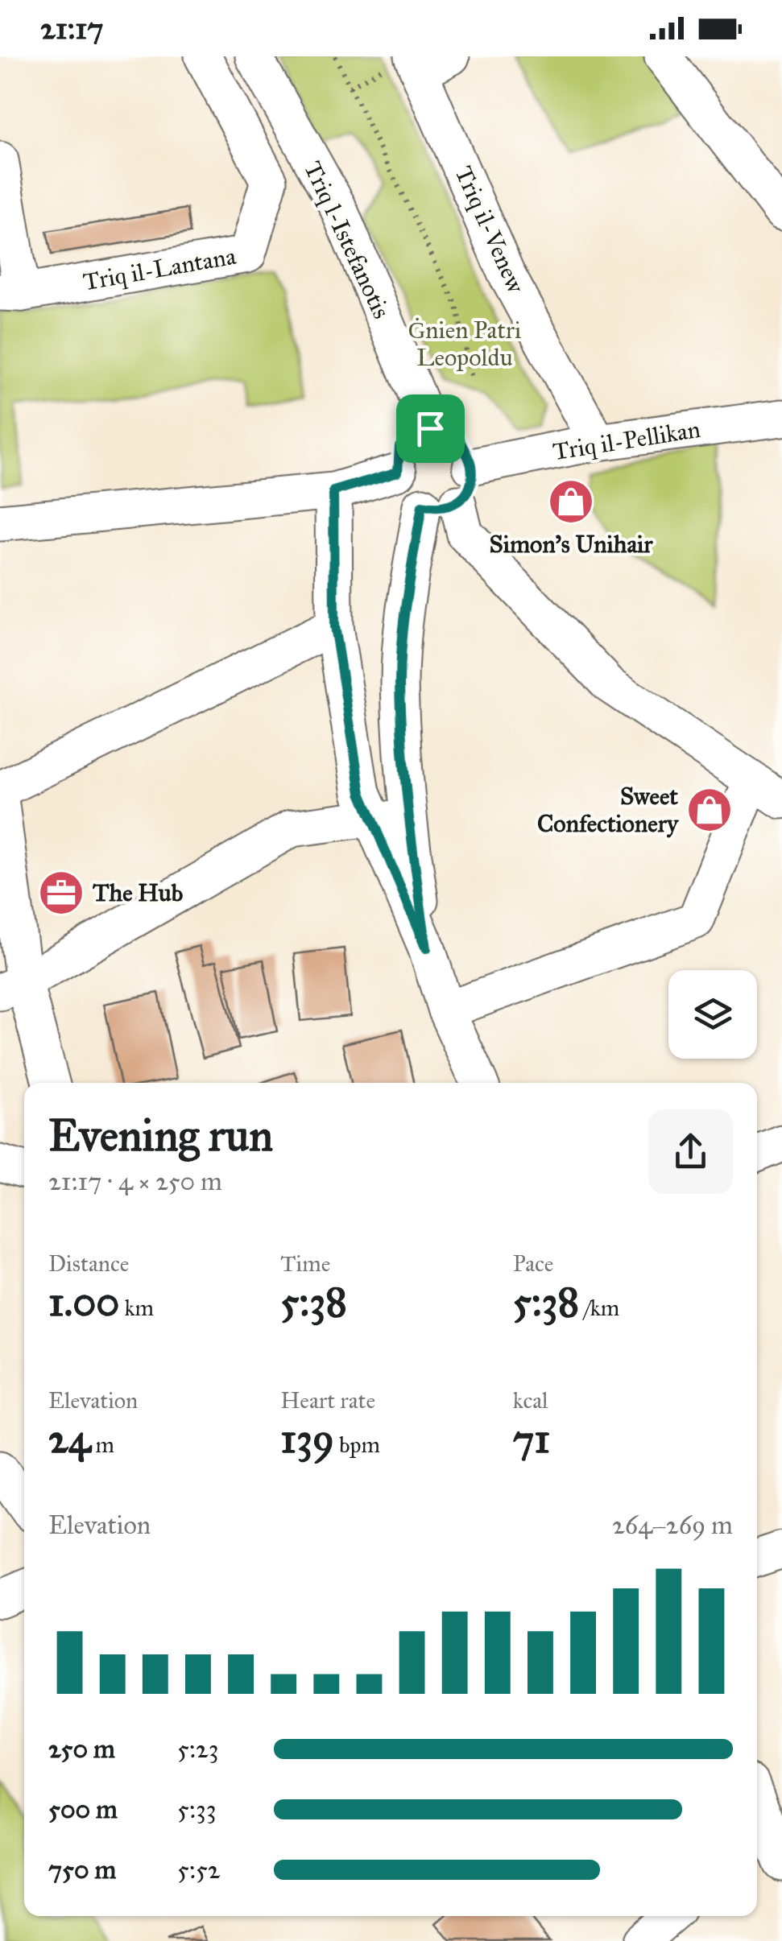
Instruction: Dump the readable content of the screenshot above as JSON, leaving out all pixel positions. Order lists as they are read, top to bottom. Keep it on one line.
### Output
{"streets":{"street":["Triq il-Venew","Triq l-Istefanotis","Triq il-Lantana","Triq il-Pellikan"]},"crossings":[["Triq il-Venew","Triq il-Pellikan"],["Triq l-Istefanotis","Triq il-Pellikan"]],"parks":["Ġnien Patri Leopoldu"],"places":{"shop":["Simon's Unihair","Sweet Confectionery"],"office":["The Hub"]},"page":{"status":"21:17","heading":["Evening run","21:17 · 4 × 250 m"],"stats":[["Distance","1.00 km"],["Time","5:38"],["Pace","5:38 /km"],["Elevation","24 m"],["Heart rate","139 bpm"],["kcal","71"]],"chart":["Elevation","264–269 m"],"list":[{"name":"250 m","note":"5:23"},{"name":"500 m","note":"5:33"},{"name":"750 m","note":"5:52"}]}}
